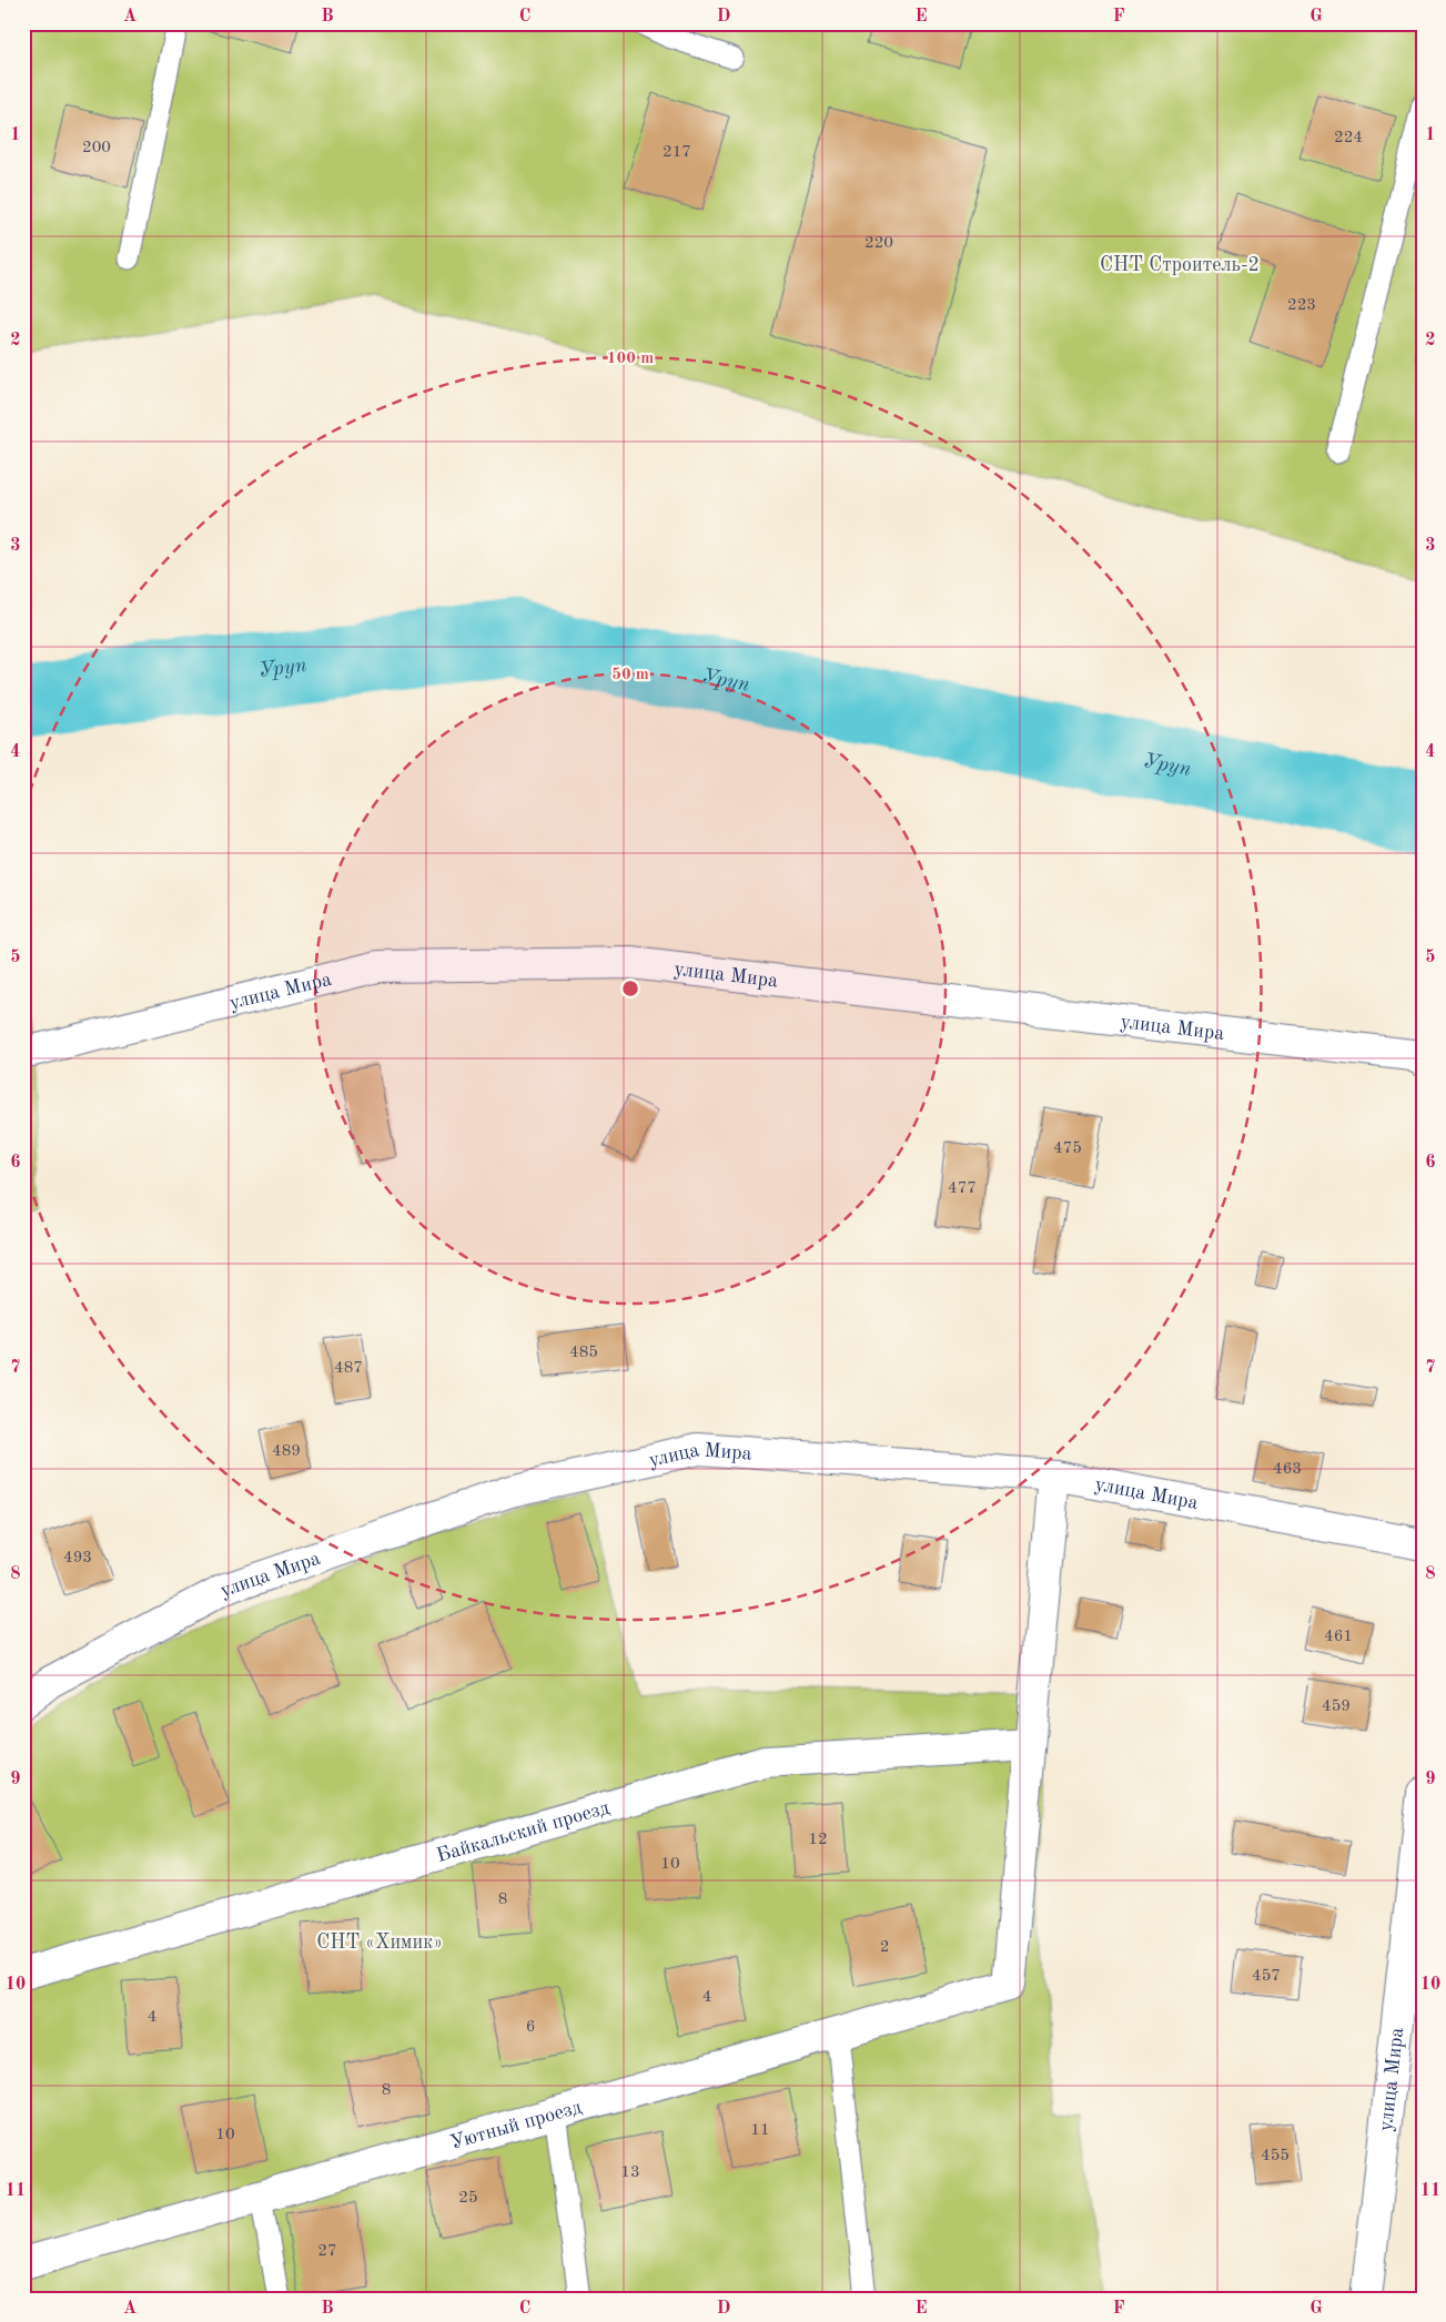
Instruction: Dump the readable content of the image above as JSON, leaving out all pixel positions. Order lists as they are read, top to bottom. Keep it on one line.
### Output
{"streets":{"street":["улица Мира","Байкальский проезд","Уютный проезд"]},"crossings":[["Байкальский проезд","Уютный проезд"]],"water":["Уруп"],"parks":["СНТ Строитель-2","СНТ «Химик»"],"house_numbers":["224","200","217","220","223","475","477","485","487","489","463","493","461","459","12","10","8","2","457","4","4","6","8","11","10","455","13","25","27"],"grid":{"columns":["A","B","C","D","E","F","G"],"rows":["1","2","3","4","5","6","7","8","9","10","11"]},"rings":["100 m","50 m"]}
